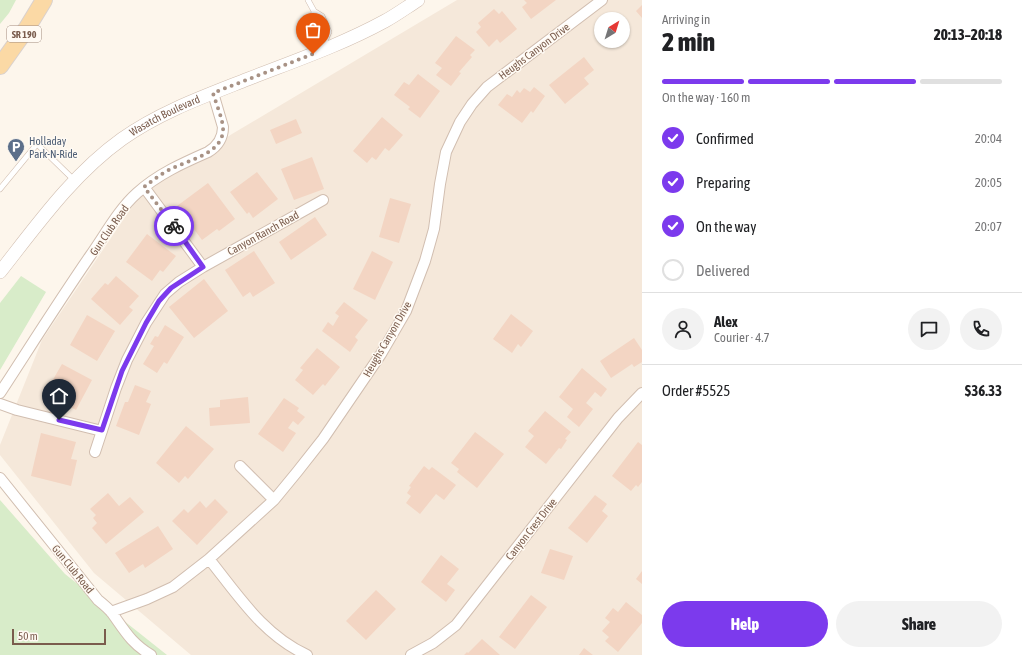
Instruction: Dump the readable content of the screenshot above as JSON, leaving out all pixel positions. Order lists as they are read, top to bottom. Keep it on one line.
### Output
{"streets":{"main road":["SR 190"],"street":["Heughs Canyon Drive","Wasatch Boulevard","Gun Club Road","Canyon Ranch Road","Canyon Crest Drive"]},"crossings":[["Heughs Canyon Drive","Gun Club Road"],["Wasatch Boulevard","Gun Club Road"]],"places":{"parking":["Holladay Park-N-Ride"]},"scale_bar":"50 m","north":"top right","page":{"heading":["2 min","Arriving in","20:13–20:18"],"panel":["Alex","Courier · 4.7","Order #5525","$36.33"],"bar":"On the way · 160 m","list":[["Confirmed","20:04"],["Preparing","20:05"],["On the way","20:07"],"Delivered"],"buttons":["Help","Share"],"scale":"50 m"}}
